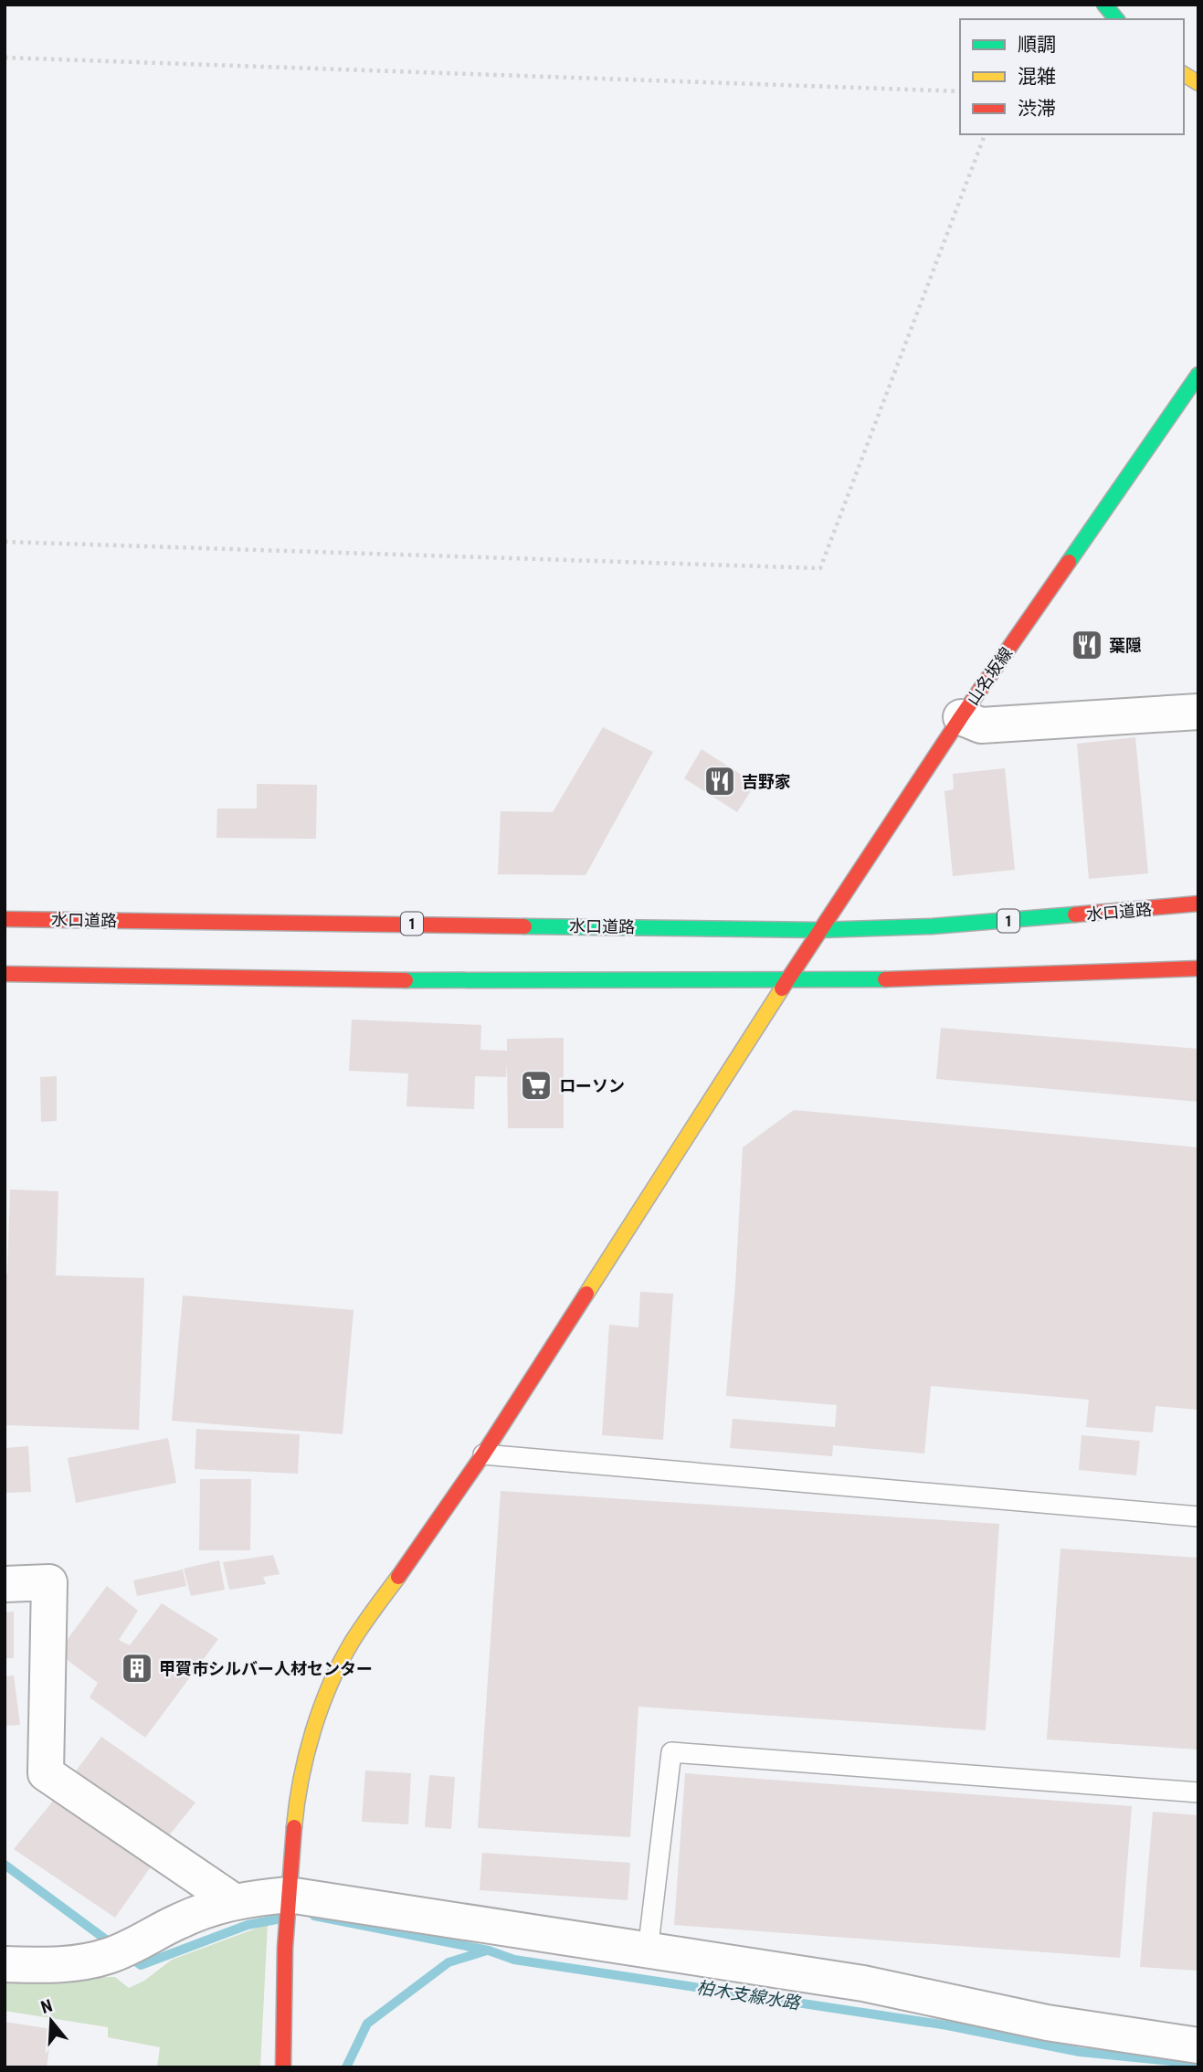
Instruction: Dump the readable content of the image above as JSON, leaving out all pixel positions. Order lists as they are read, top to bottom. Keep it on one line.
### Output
{"streets":{"main road":["山名坂線","水口道路","1"]},"crossings":[["山名坂線","水口道路"]],"water":["柏木支線水路"],"places":{"restaurant":["葉隠","吉野家"],"supermarket":["ローソン"],"building":["甲賀市シルバー人材センター"]},"legend":["順調","混雑","渋滞"],"north":"top"}
